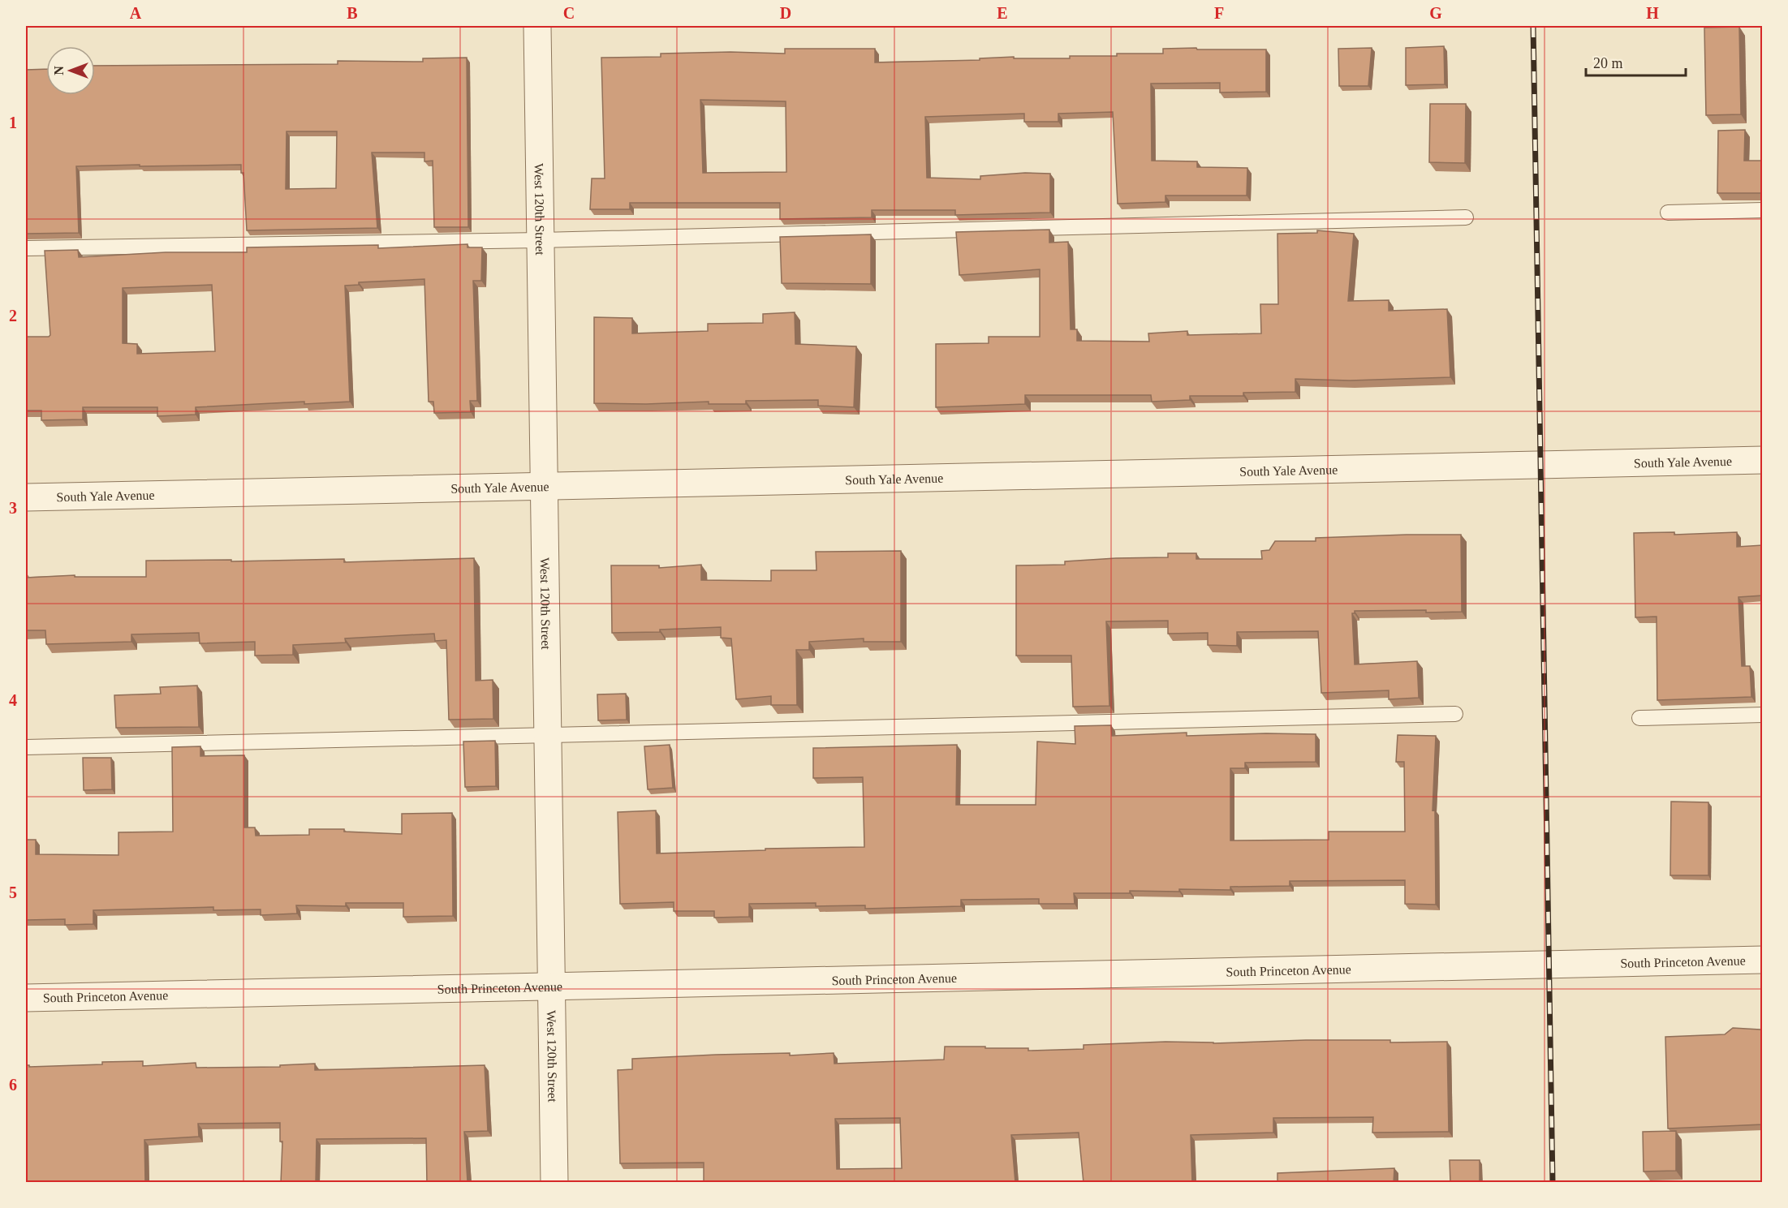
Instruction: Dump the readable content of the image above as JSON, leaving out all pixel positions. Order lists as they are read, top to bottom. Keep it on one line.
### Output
{"streets":{"street":["West 120th Street","South Yale Avenue","South Princeton Avenue"]},"crossings":[["West 120th Street","South Yale Avenue"],["West 120th Street","South Princeton Avenue"]],"scale_bar":"20 m","north":"left","grid":{"columns":["A","B","C","D","E","F","G","H"],"rows":["1","2","3","4","5","6"]}}
